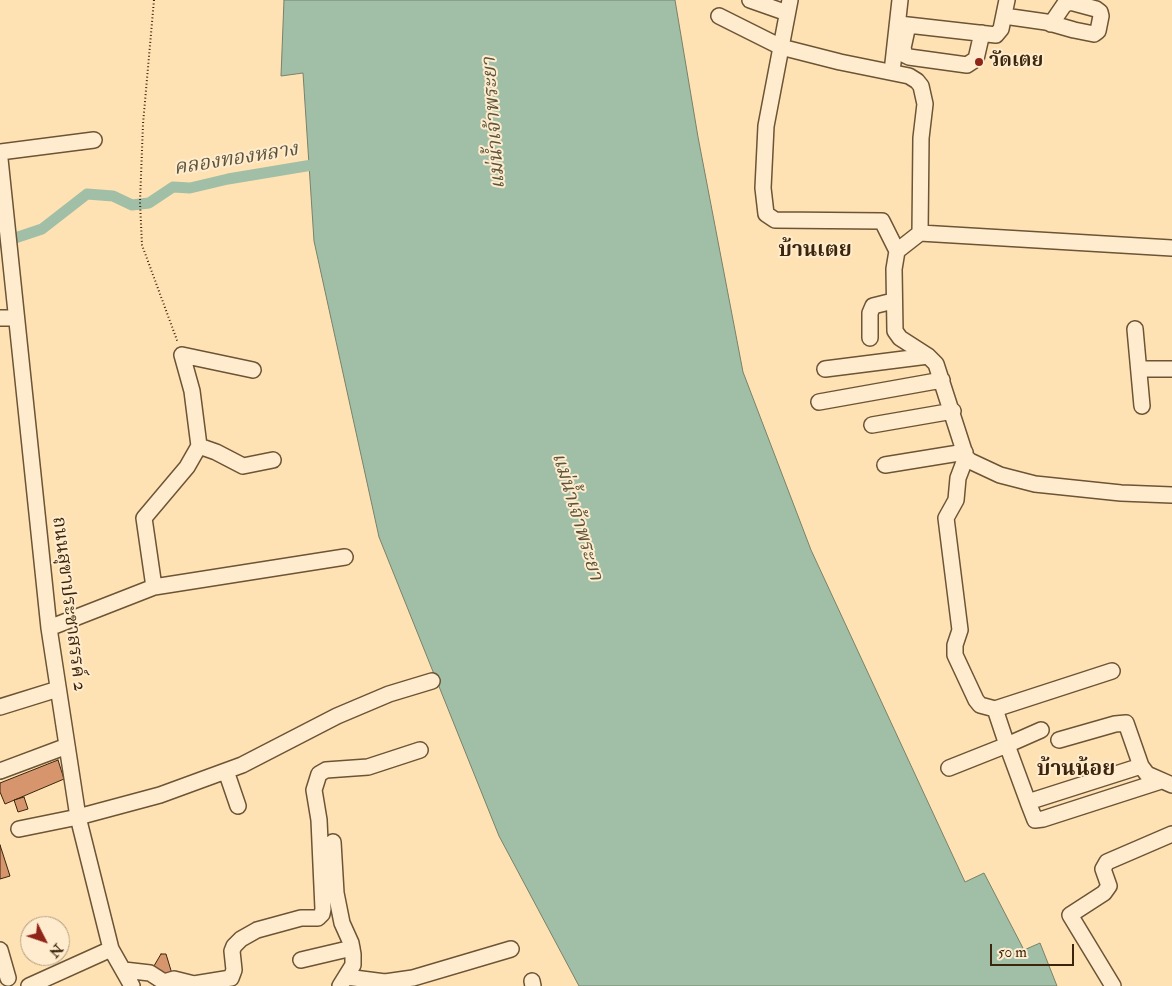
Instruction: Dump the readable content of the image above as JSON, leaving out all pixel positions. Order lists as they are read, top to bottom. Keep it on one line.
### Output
{"streets":{"street":["ถนนสุขาประชาสรรค์ 2"]},"districts":["บ้านเตย","บ้านน้อย"],"water":["แม่น้ำเจ้าพระยา","คลองทองหลาง"],"places":["วัดเตย"],"scale_bar":"50 m","north":"bottom right"}
